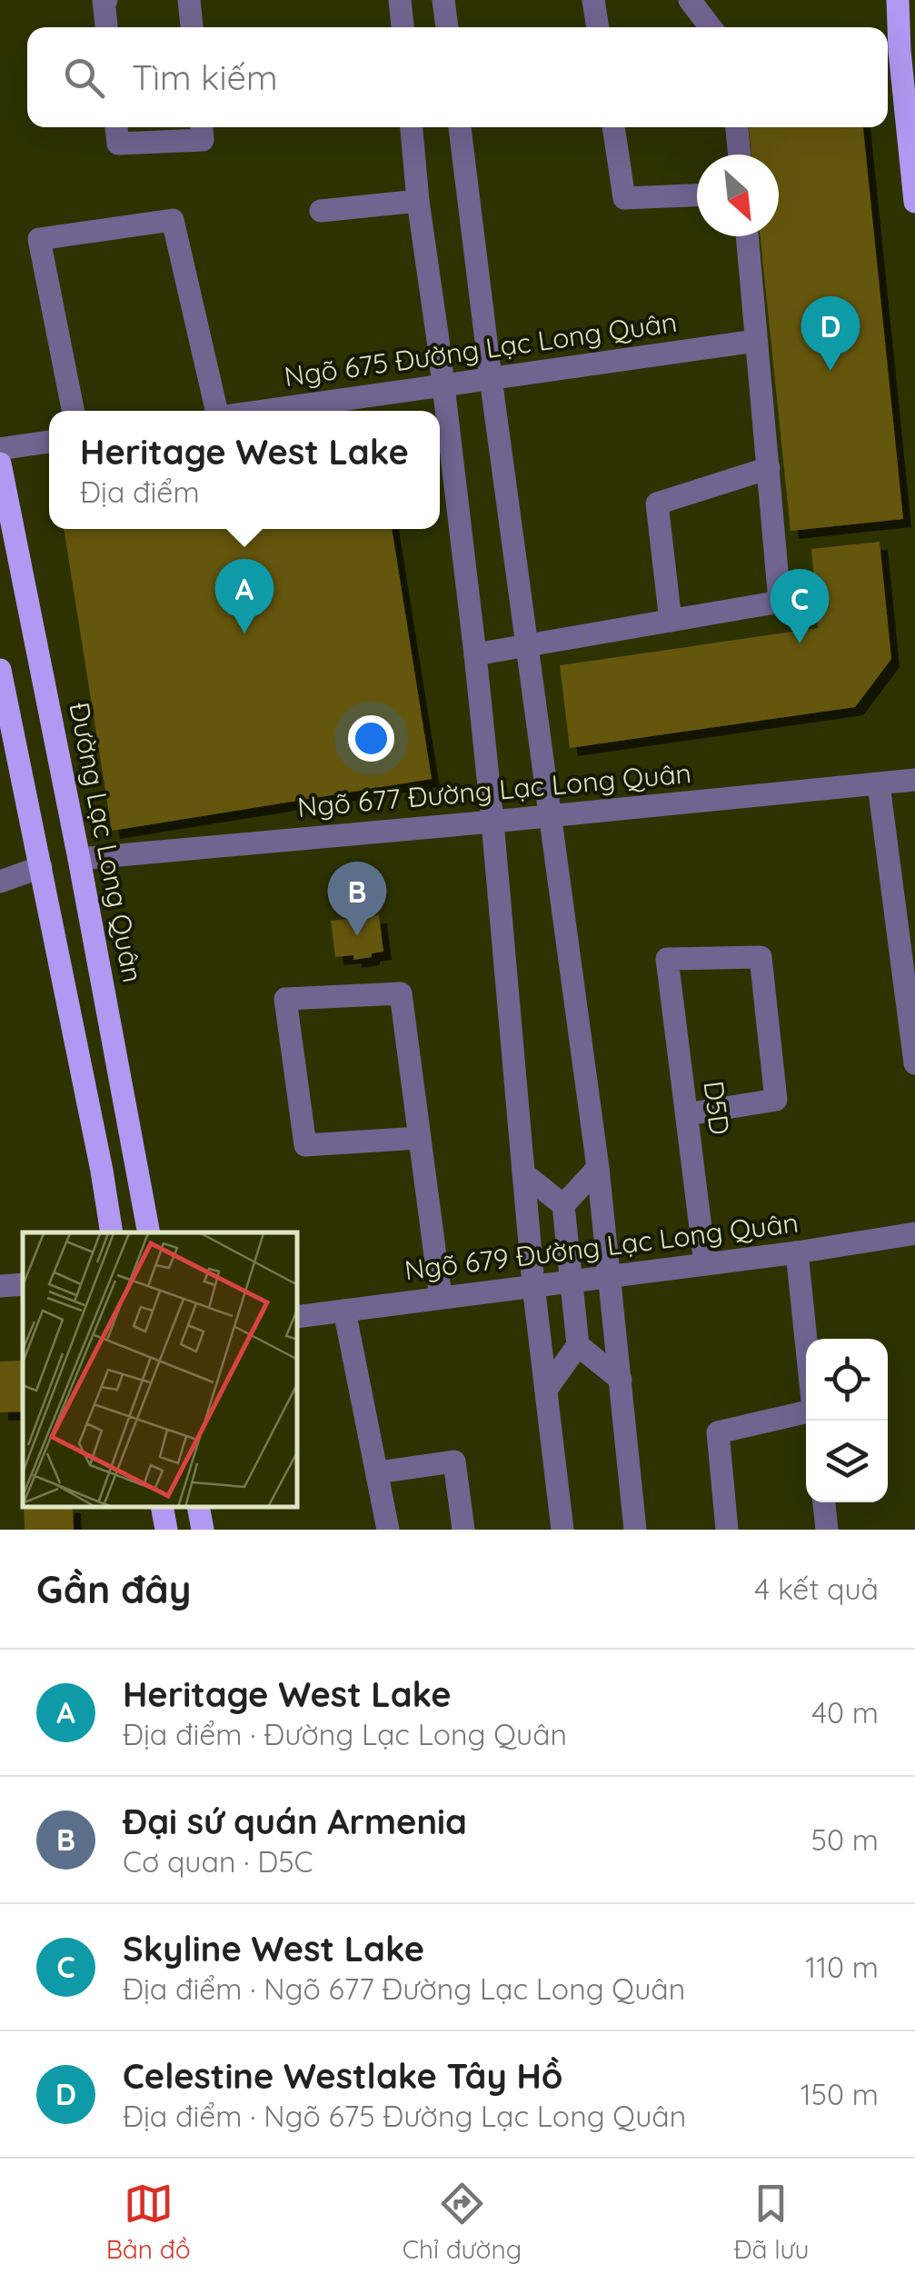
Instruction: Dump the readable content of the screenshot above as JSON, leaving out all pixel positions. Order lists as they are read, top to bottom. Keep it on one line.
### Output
{"streets":{"main road":["Đường Lạc Long Quân"],"street":["Ngõ 675 Đường Lạc Long Quân","Ngõ 677 Đường Lạc Long Quân","D5D","Ngõ 679 Đường Lạc Long Quân"]},"crossings":[["Ngõ 677 Đường Lạc Long Quân","Đường Lạc Long Quân"],["D5D","Ngõ 679 Đường Lạc Long Quân"]],"north":"bottom right","page":{"search":"Tìm kiếm","pins":["D","A","C","B"],"popup":["Heritage West Lake","Địa điểm"],"heading":["Gần đây","4 kết quả"],"list":[{"mark":"A","name":"Heritage West Lake","note":"Địa điểm · Đường Lạc Long Quân","value":"40 m"},{"mark":"B","name":"Đại sứ quán Armenia","note":"Cơ quan · D5C","value":"50 m"},{"mark":"C","name":"Skyline West Lake","note":"Địa điểm · Ngõ 677 Đường Lạc Long Quân","value":"110 m"},{"mark":"D","name":"Celestine Westlake Tây Hồ","note":"Địa điểm · Ngõ 675 Đường Lạc Long Quân","value":"150 m"}],"nav":["Bản đồ","Chỉ đường","Đã lưu"]}}
